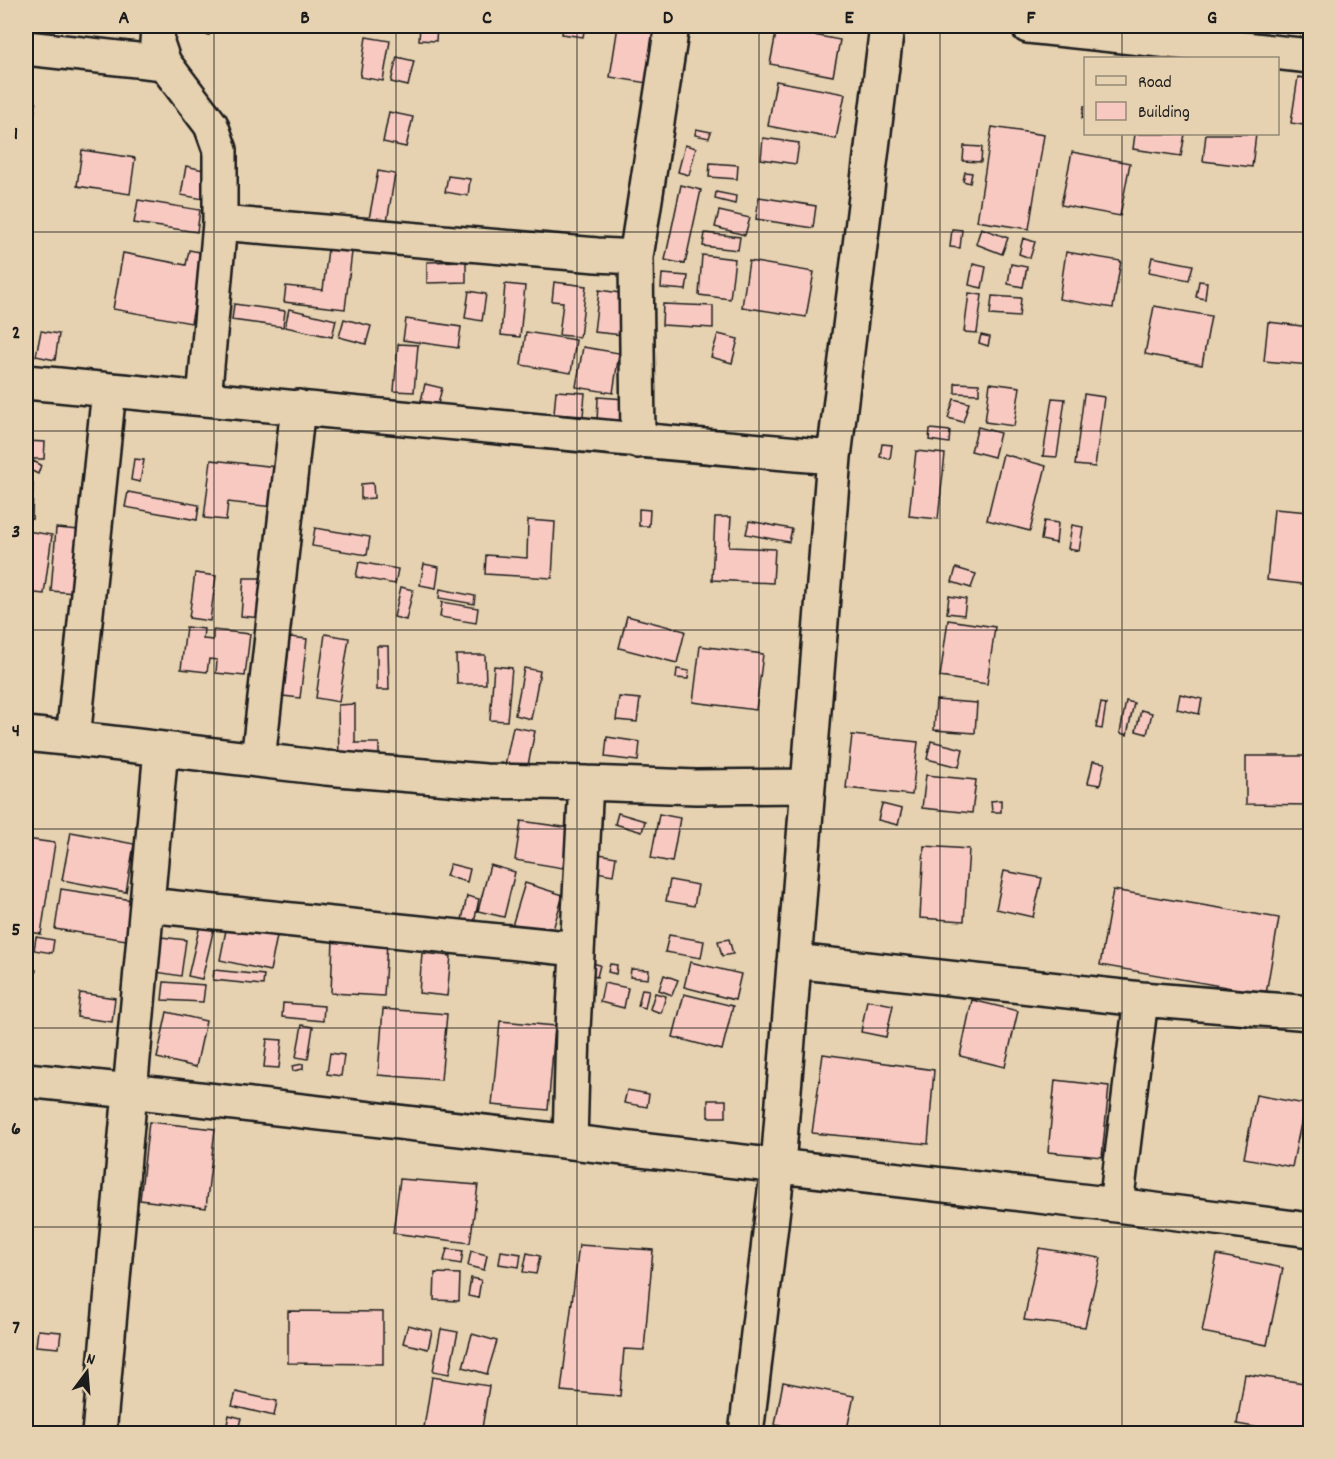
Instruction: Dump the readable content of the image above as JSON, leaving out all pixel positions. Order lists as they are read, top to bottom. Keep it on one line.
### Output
{"legend":["Road","Building"],"north":"top","grid":{"columns":["A","B","C","D","E","F","G"],"rows":["1","2","3","4","5","6","7"]}}
